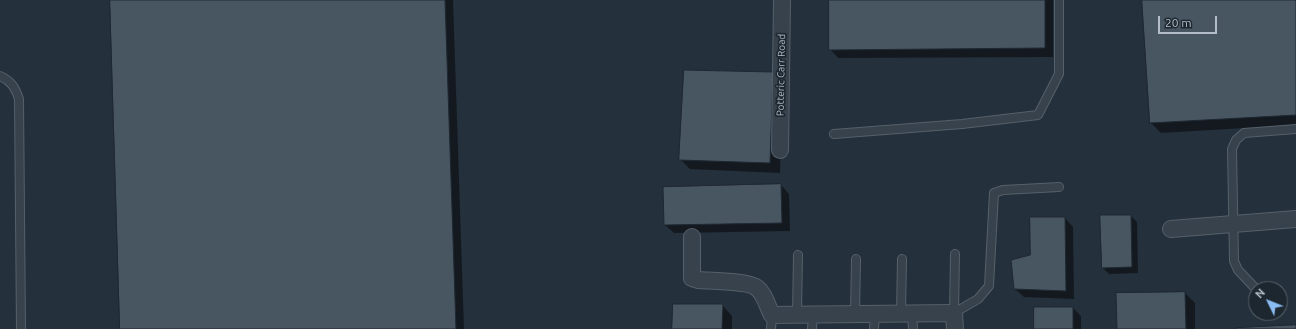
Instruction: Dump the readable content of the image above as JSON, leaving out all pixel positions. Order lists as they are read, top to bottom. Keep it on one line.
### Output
{"streets":{"street":["Potteric Carr Road"]},"scale_bar":"20 m","north":"top left"}
